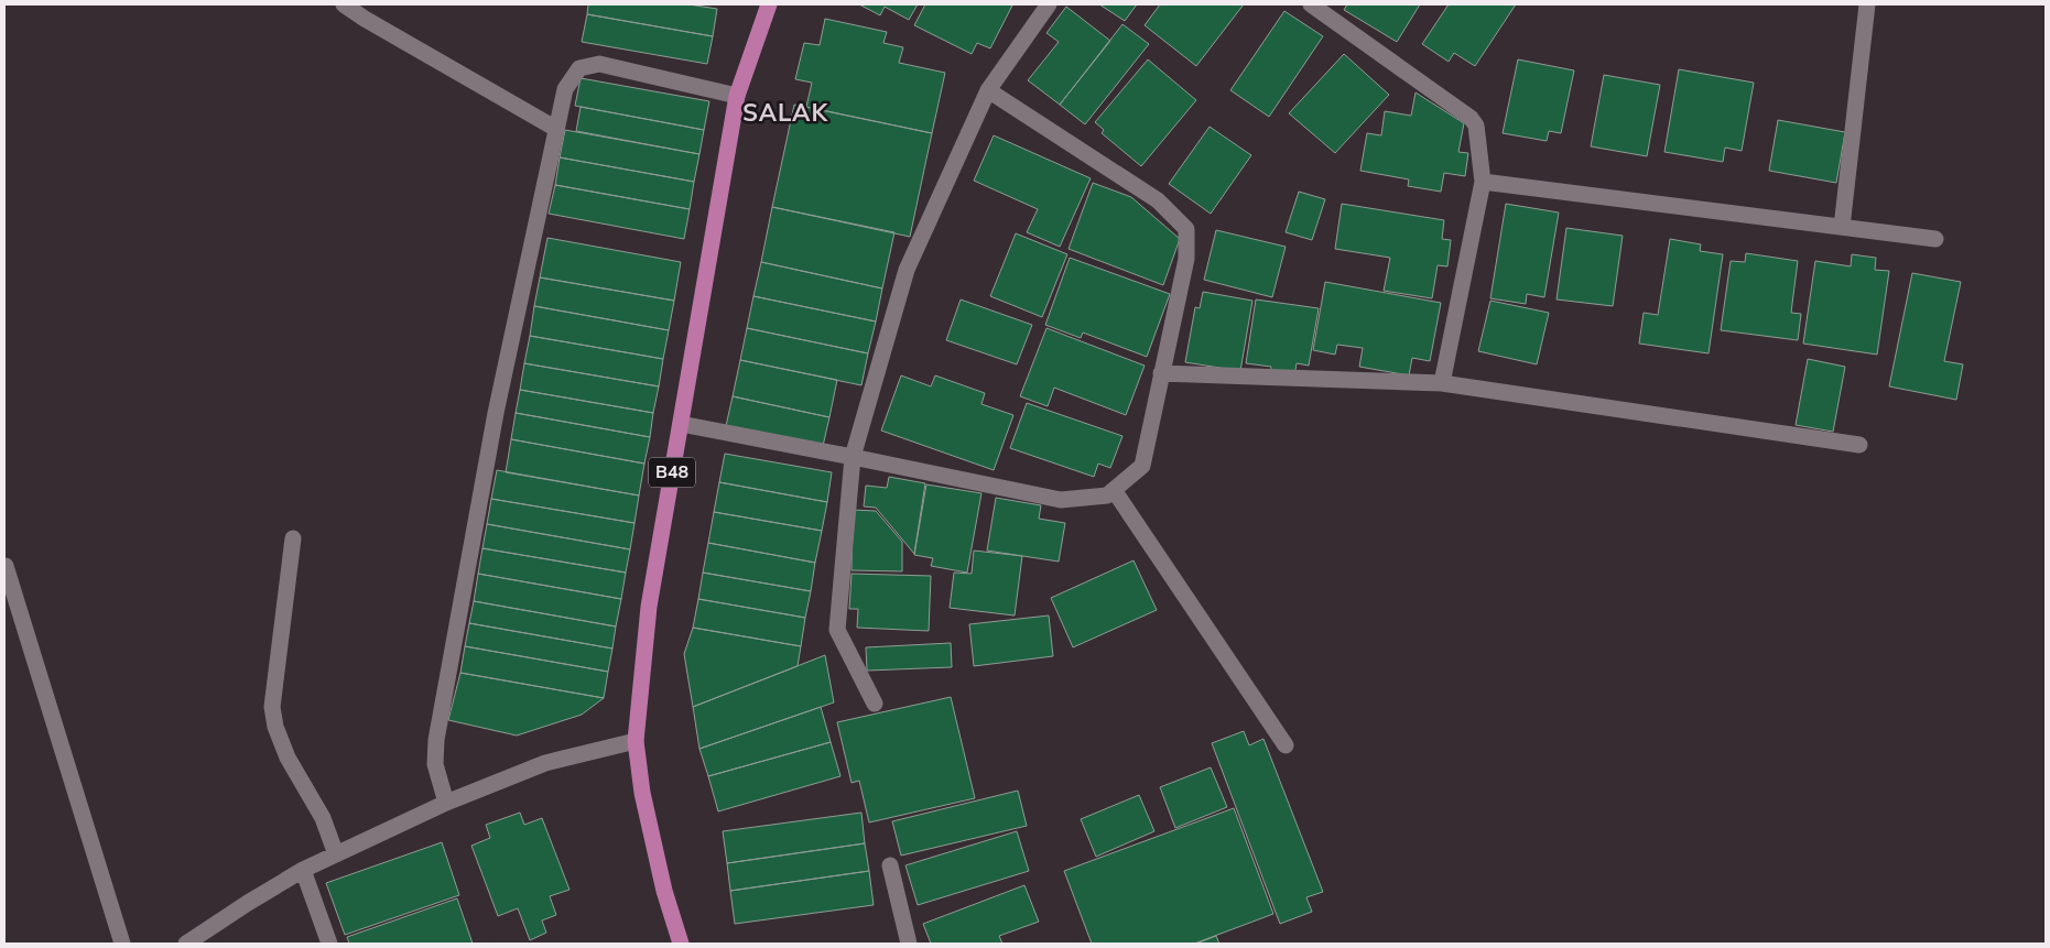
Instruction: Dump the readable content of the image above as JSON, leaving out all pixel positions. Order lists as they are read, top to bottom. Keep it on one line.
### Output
{"streets":{"main road":["B48"]},"districts":["SALAK"]}
